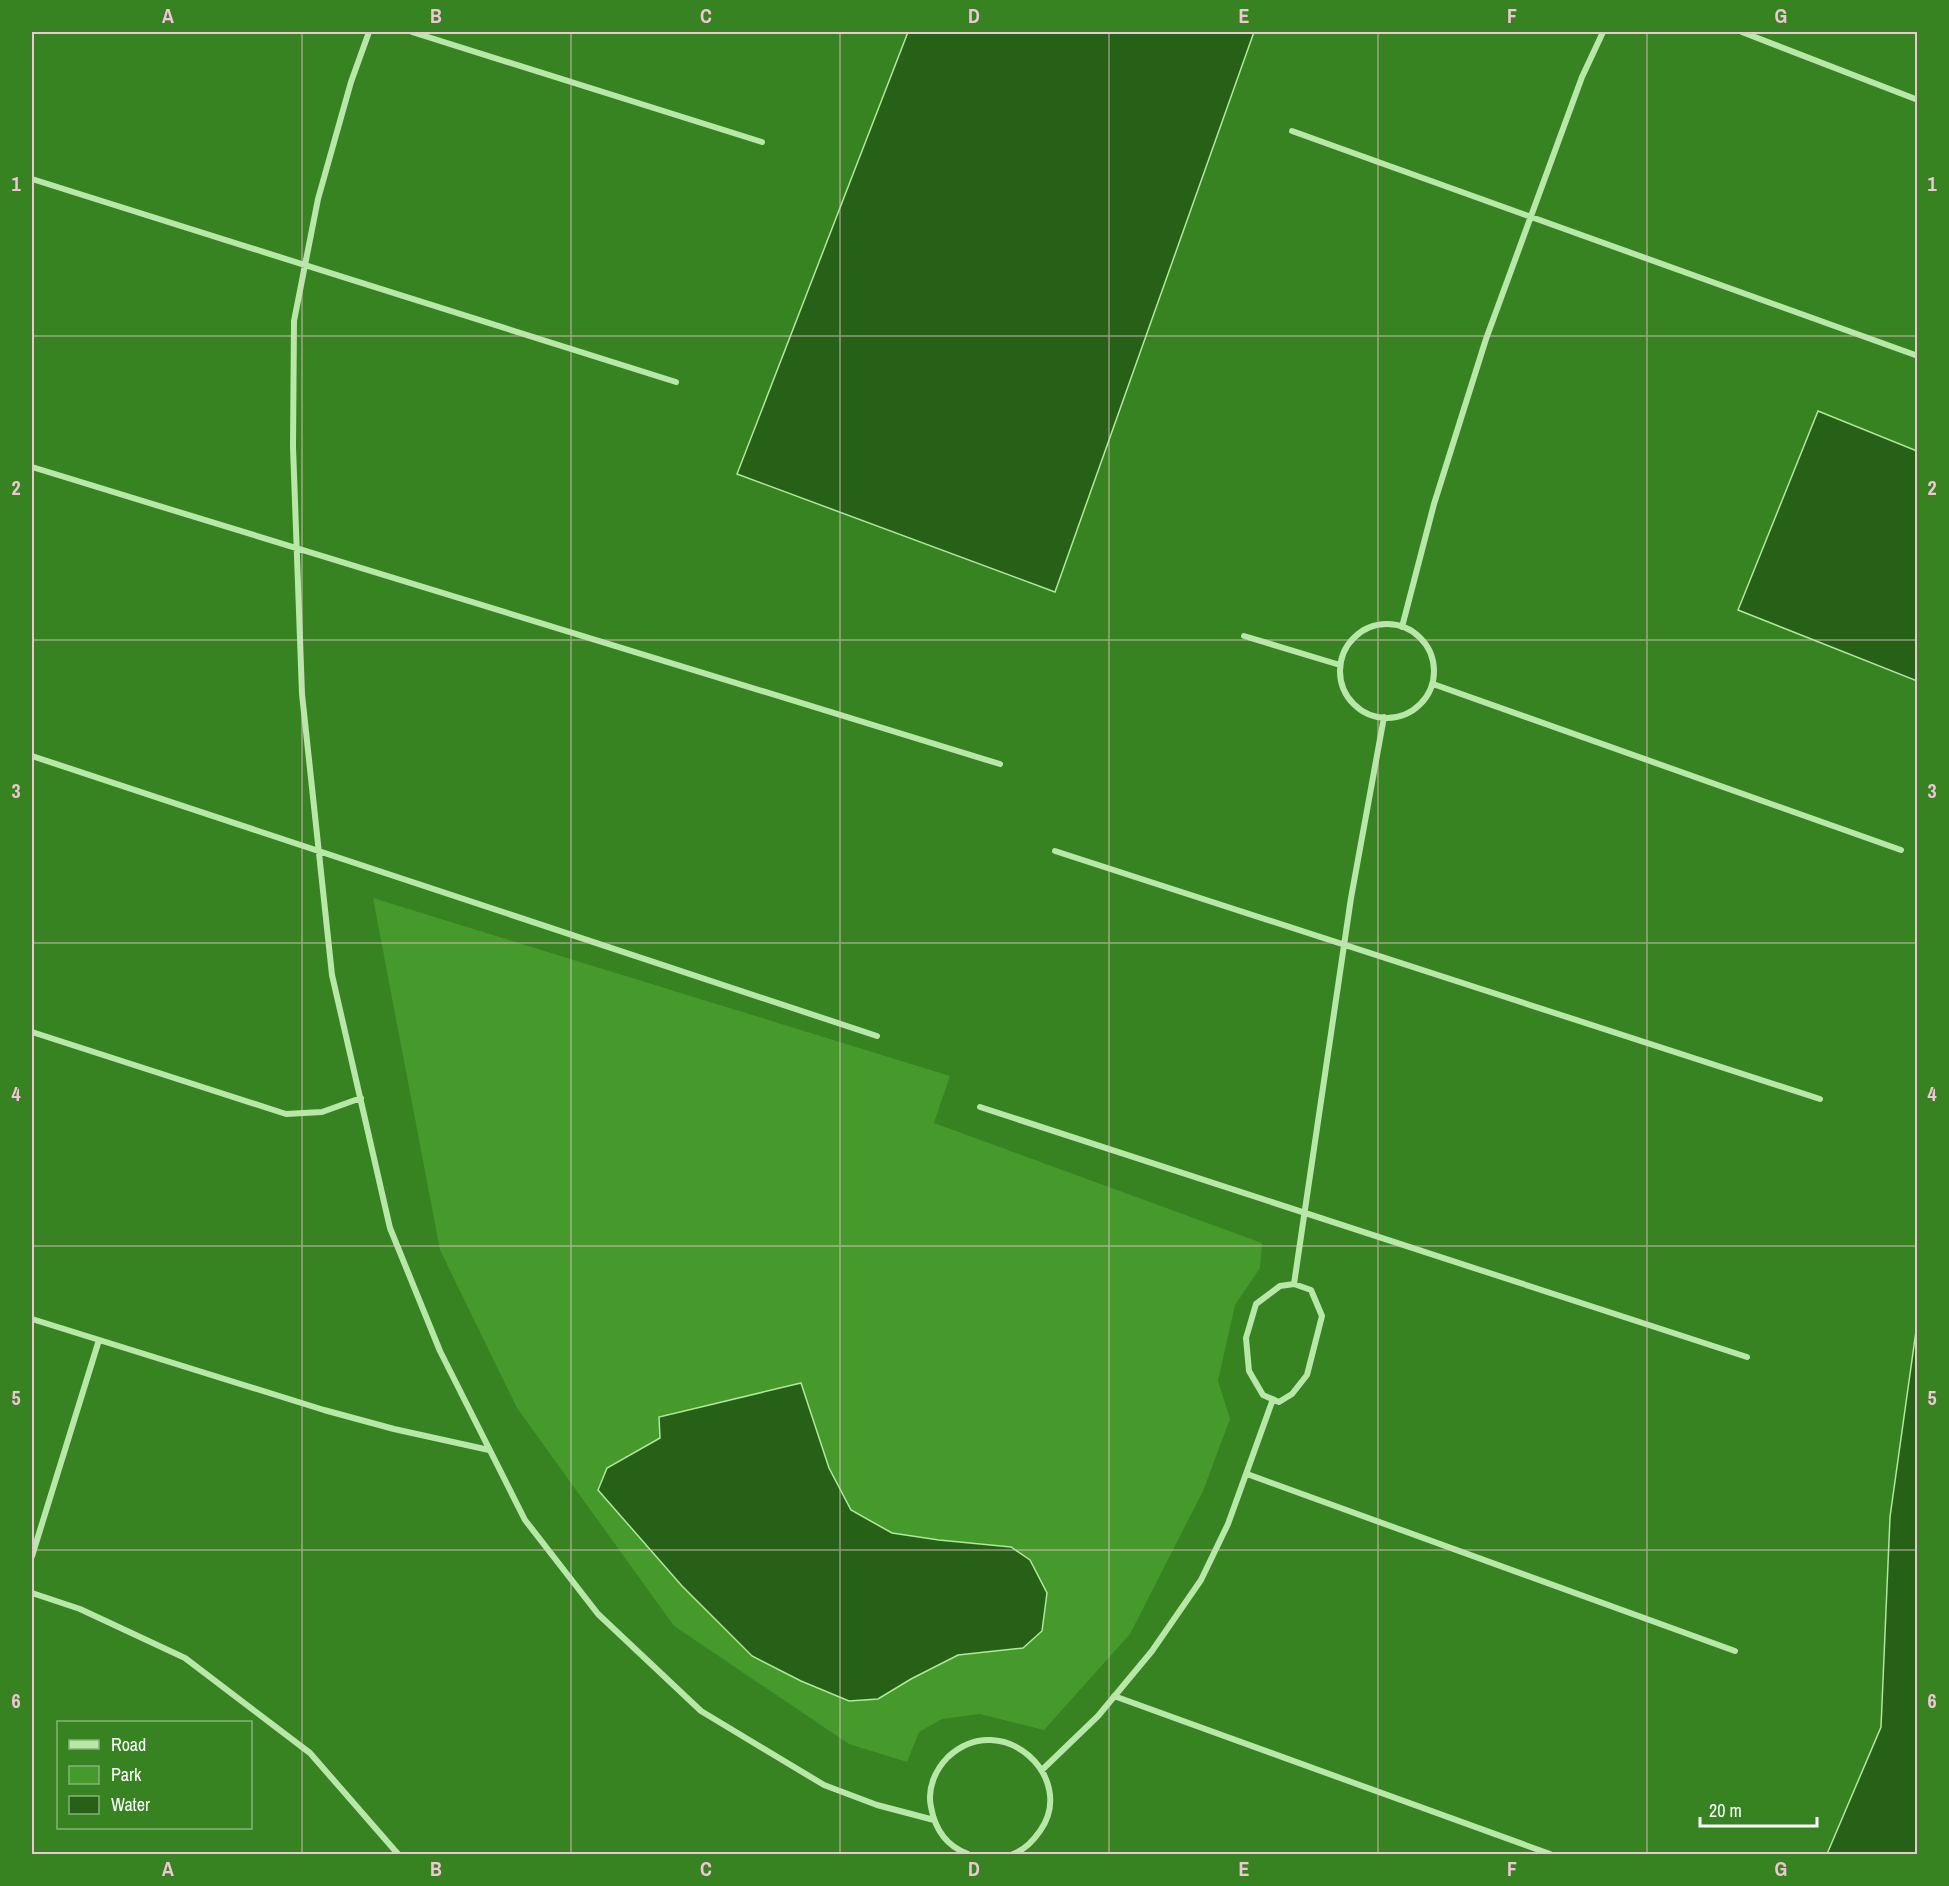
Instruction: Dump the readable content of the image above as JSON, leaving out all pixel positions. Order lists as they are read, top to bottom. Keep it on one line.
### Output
{"legend":["Road","Park","Water"],"scale_bar":"20 m","grid":{"columns":["A","B","C","D","E","F","G"],"rows":["1","2","3","4","5","6"]}}
